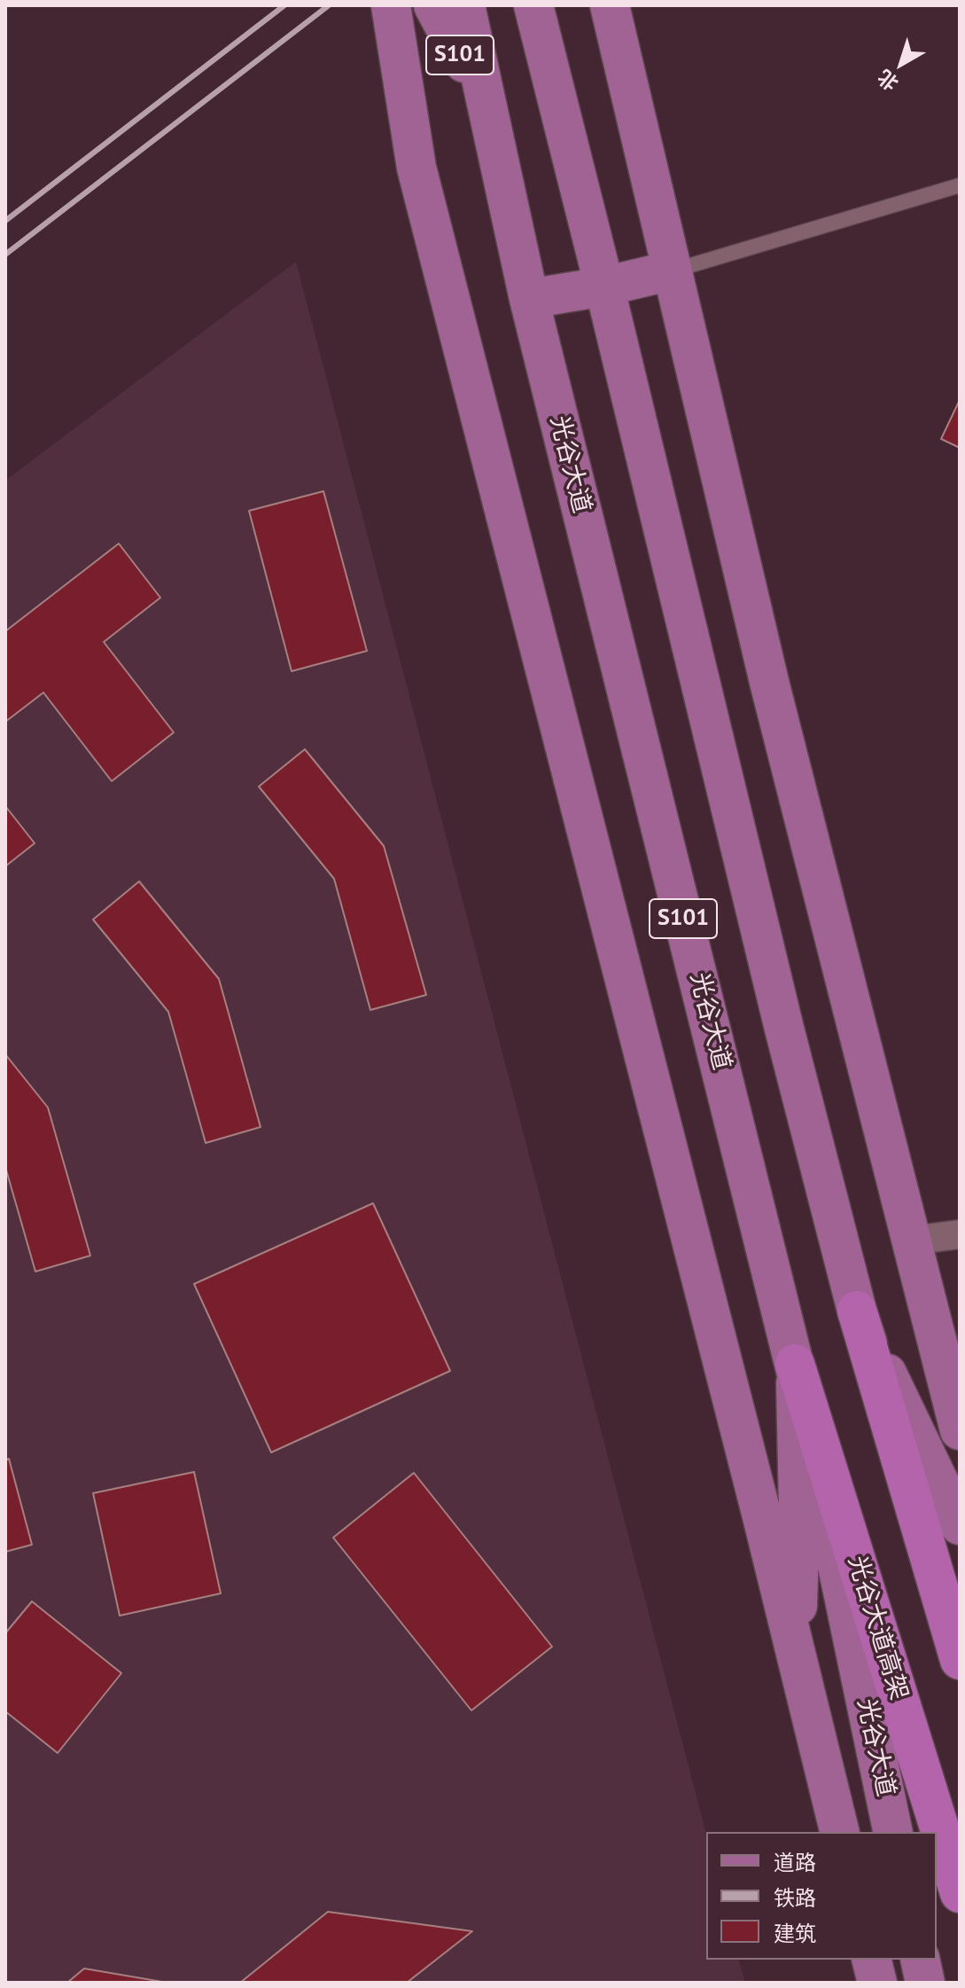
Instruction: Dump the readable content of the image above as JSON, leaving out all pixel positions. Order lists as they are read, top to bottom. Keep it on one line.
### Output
{"streets":{"highway":["光谷大道高架"],"main road":["S101","光谷大道"]},"crossings":[["S101","光谷大道"],["光谷大道","光谷大道高架"]],"legend":["道路","铁路","建筑"],"north":"bottom left"}
